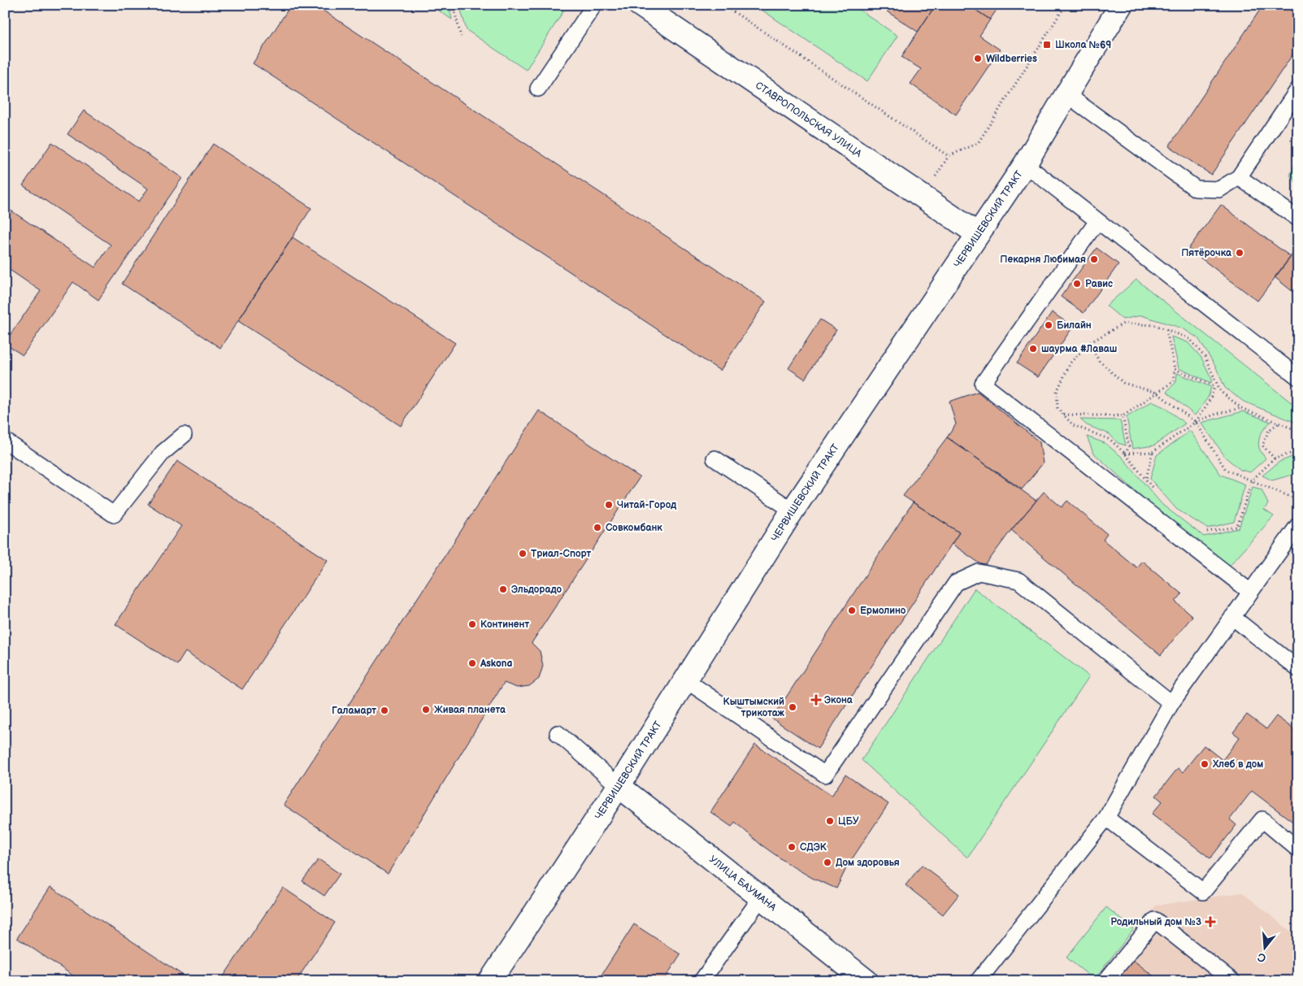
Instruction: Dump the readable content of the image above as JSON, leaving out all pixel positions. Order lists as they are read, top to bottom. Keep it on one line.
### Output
{"streets":{"main road":["СТАВРОПОЛЬСКАЯ УЛИЦА","ЧЕРВИШЕВСКИЙ ТРАКТ","УЛИЦА БАУМАНА"]},"crossings":[["СТАВРОПОЛЬСКАЯ УЛИЦА","ЧЕРВИШЕВСКИЙ ТРАКТ"],["ЧЕРВИШЕВСКИЙ ТРАКТ","УЛИЦА БАУМАНА"]],"places":{"transit":["Школа №69"],"other":["Wildberries","Пятёрочка","Пекарня Любимая","Равис","Билайн","шаурма #Лаваш","Читай-Город","Совкомбанк","Триал-Спорт","Эльдорадо","Ермолино","Континент","Askona","Кыштымский трикотаж","Живая планета","Галамарт","Хлеб в дом","ЦБУ","СДЭК","Дом здоровья"],"health":["Экона","Родильный дом №3"]},"north":"bottom"}
